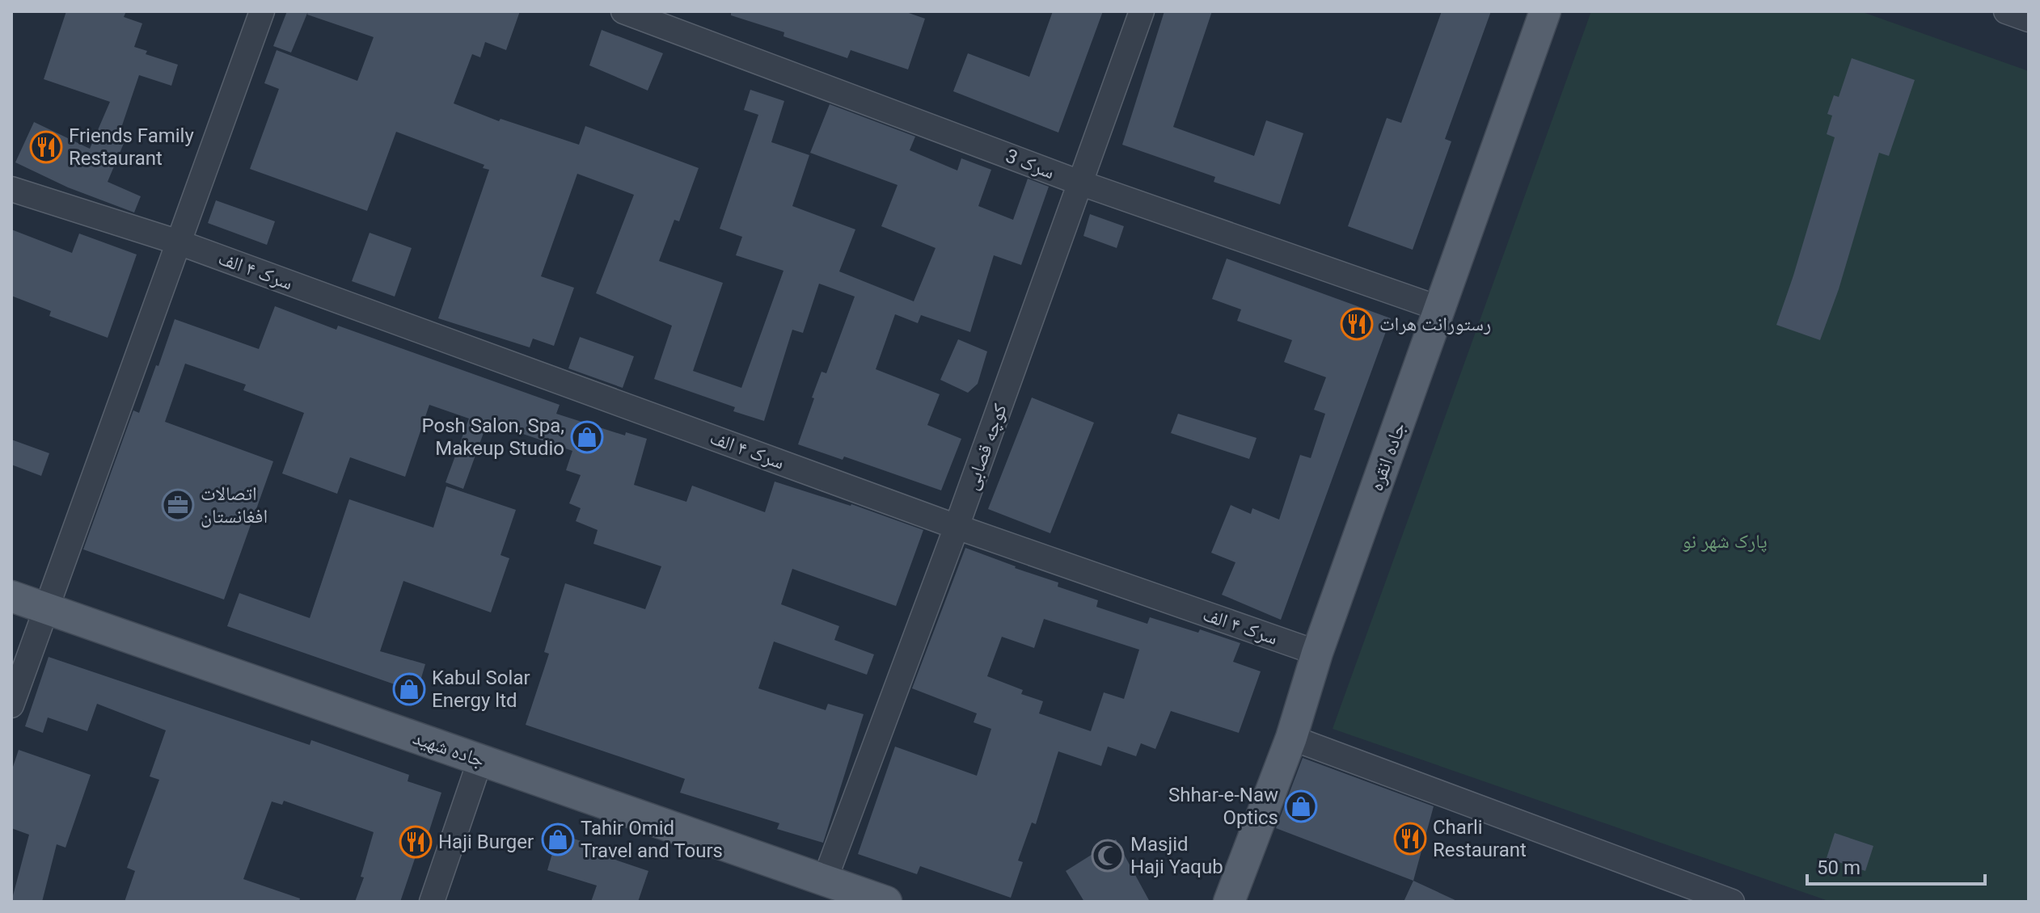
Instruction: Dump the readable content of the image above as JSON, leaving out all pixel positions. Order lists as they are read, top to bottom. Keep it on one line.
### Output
{"streets":{"main road":["جاده انقره","جاده شهید"],"street":["سرک 3","سرک ۴ الف","کوچه قصابی"]},"crossings":[["سرک 3","کوچه قصابی"],["سرک 3","جاده انقره"],["سرک ۴ الف","کوچه قصابی"],["سرک ۴ الف","جاده انقره"],["کوچه قصابی","جاده شهید"]],"parks":["پارک شهر نو"],"places":{"restaurant":["Friends Family Restaurant","رستورانت هرات","Charli Restaurant","Haji Burger"],"shop":["Posh Salon, Spa, Makeup Studio","Kabul Solar Energy ltd","Shhar-e-Naw Optics","Tahir Omid Travel and Tours"],"office":["اتصالات افغانستان"],"mosque":["Masjid Haji Yaqub"]},"scale_bar":"50 m"}
